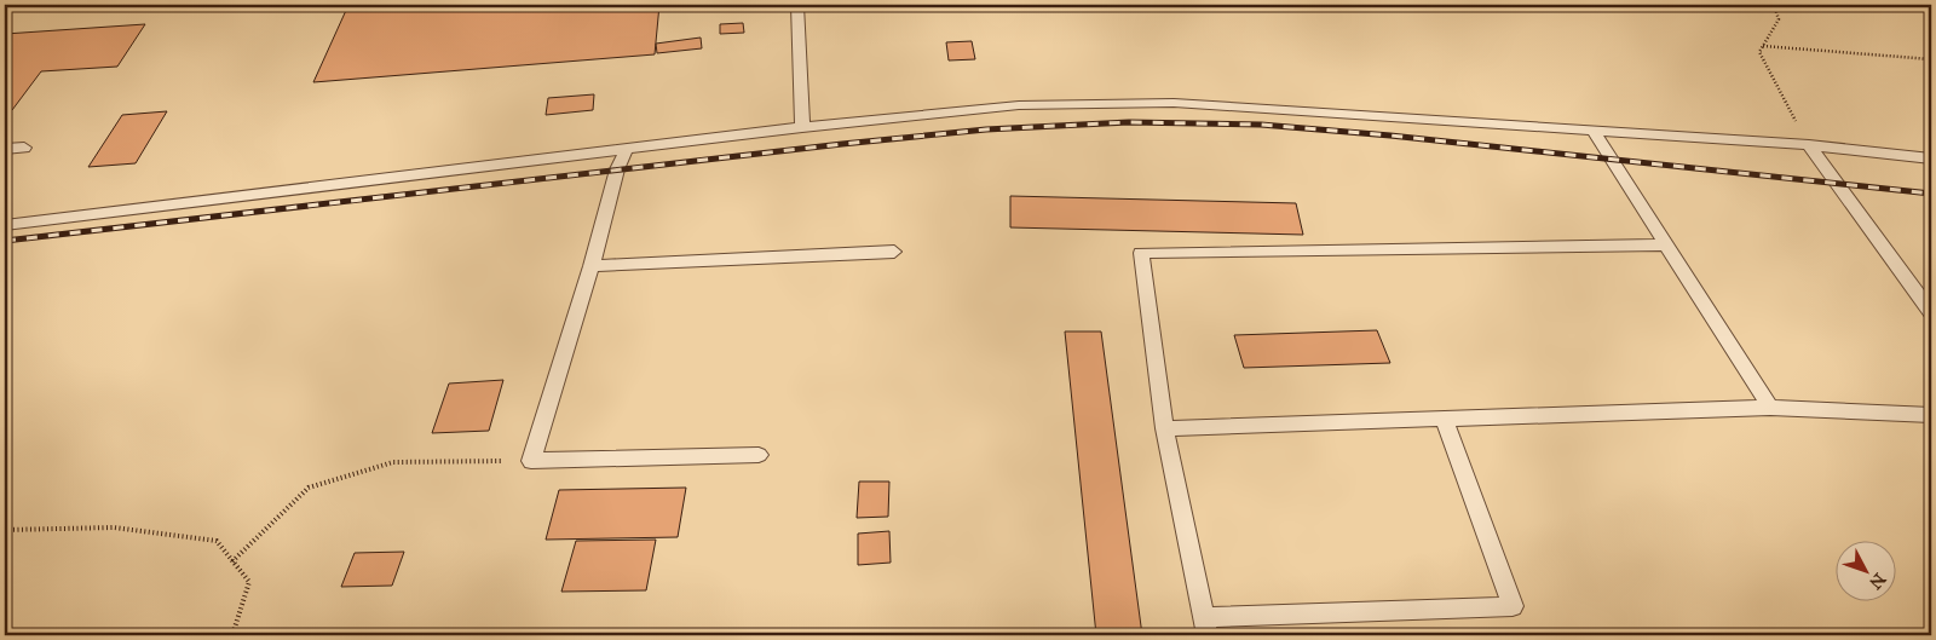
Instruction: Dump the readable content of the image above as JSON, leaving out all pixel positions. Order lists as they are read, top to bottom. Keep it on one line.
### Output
{"north":"bottom right"}
